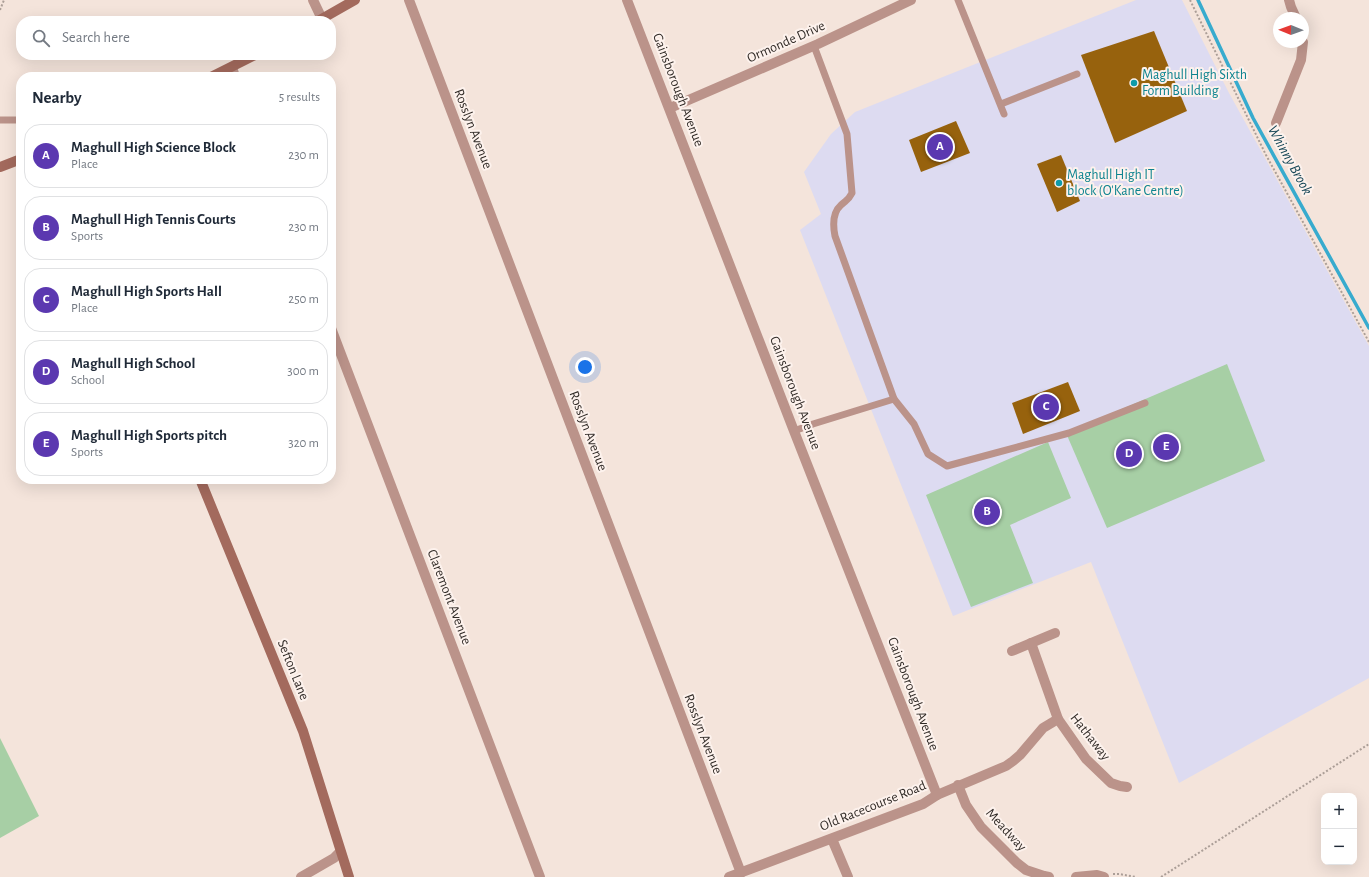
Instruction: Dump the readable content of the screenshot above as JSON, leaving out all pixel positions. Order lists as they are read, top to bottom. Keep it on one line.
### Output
{"streets":{"main road":["Sefton Lane"],"street":["Ormonde Drive","Gainsborough Avenue","Rosslyn Avenue","Claremont Avenue","Hathaway","Old Racecourse Road","Meadway"]},"crossings":[["Ormonde Drive","Gainsborough Avenue"],["Gainsborough Avenue","Old Racecourse Road"],["Rosslyn Avenue","Old Racecourse Road"],["Hathaway","Old Racecourse Road"],["Old Racecourse Road","Meadway"]],"water":["Whinny Brook"],"places":["Maghull High Sixth Form Building","Maghull High IT block (O'Kane Centre)"],"north":"left","page":{"search":"Search here","heading":["Nearby","5 results"],"list":[{"mark":"A","name":"Maghull High Science Block","note":"Place","value":"230 m"},{"mark":"B","name":"Maghull High Tennis Courts","note":"Sports","value":"230 m"},{"mark":"C","name":"Maghull High Sports Hall","note":"Place","value":"250 m"},{"mark":"D","name":"Maghull High School","note":"School","value":"300 m"},{"mark":"E","name":"Maghull High Sports pitch","note":"Sports","value":"320 m"}],"pins":["A","C","E","D","B"],"map_buttons":["+","−"]}}
